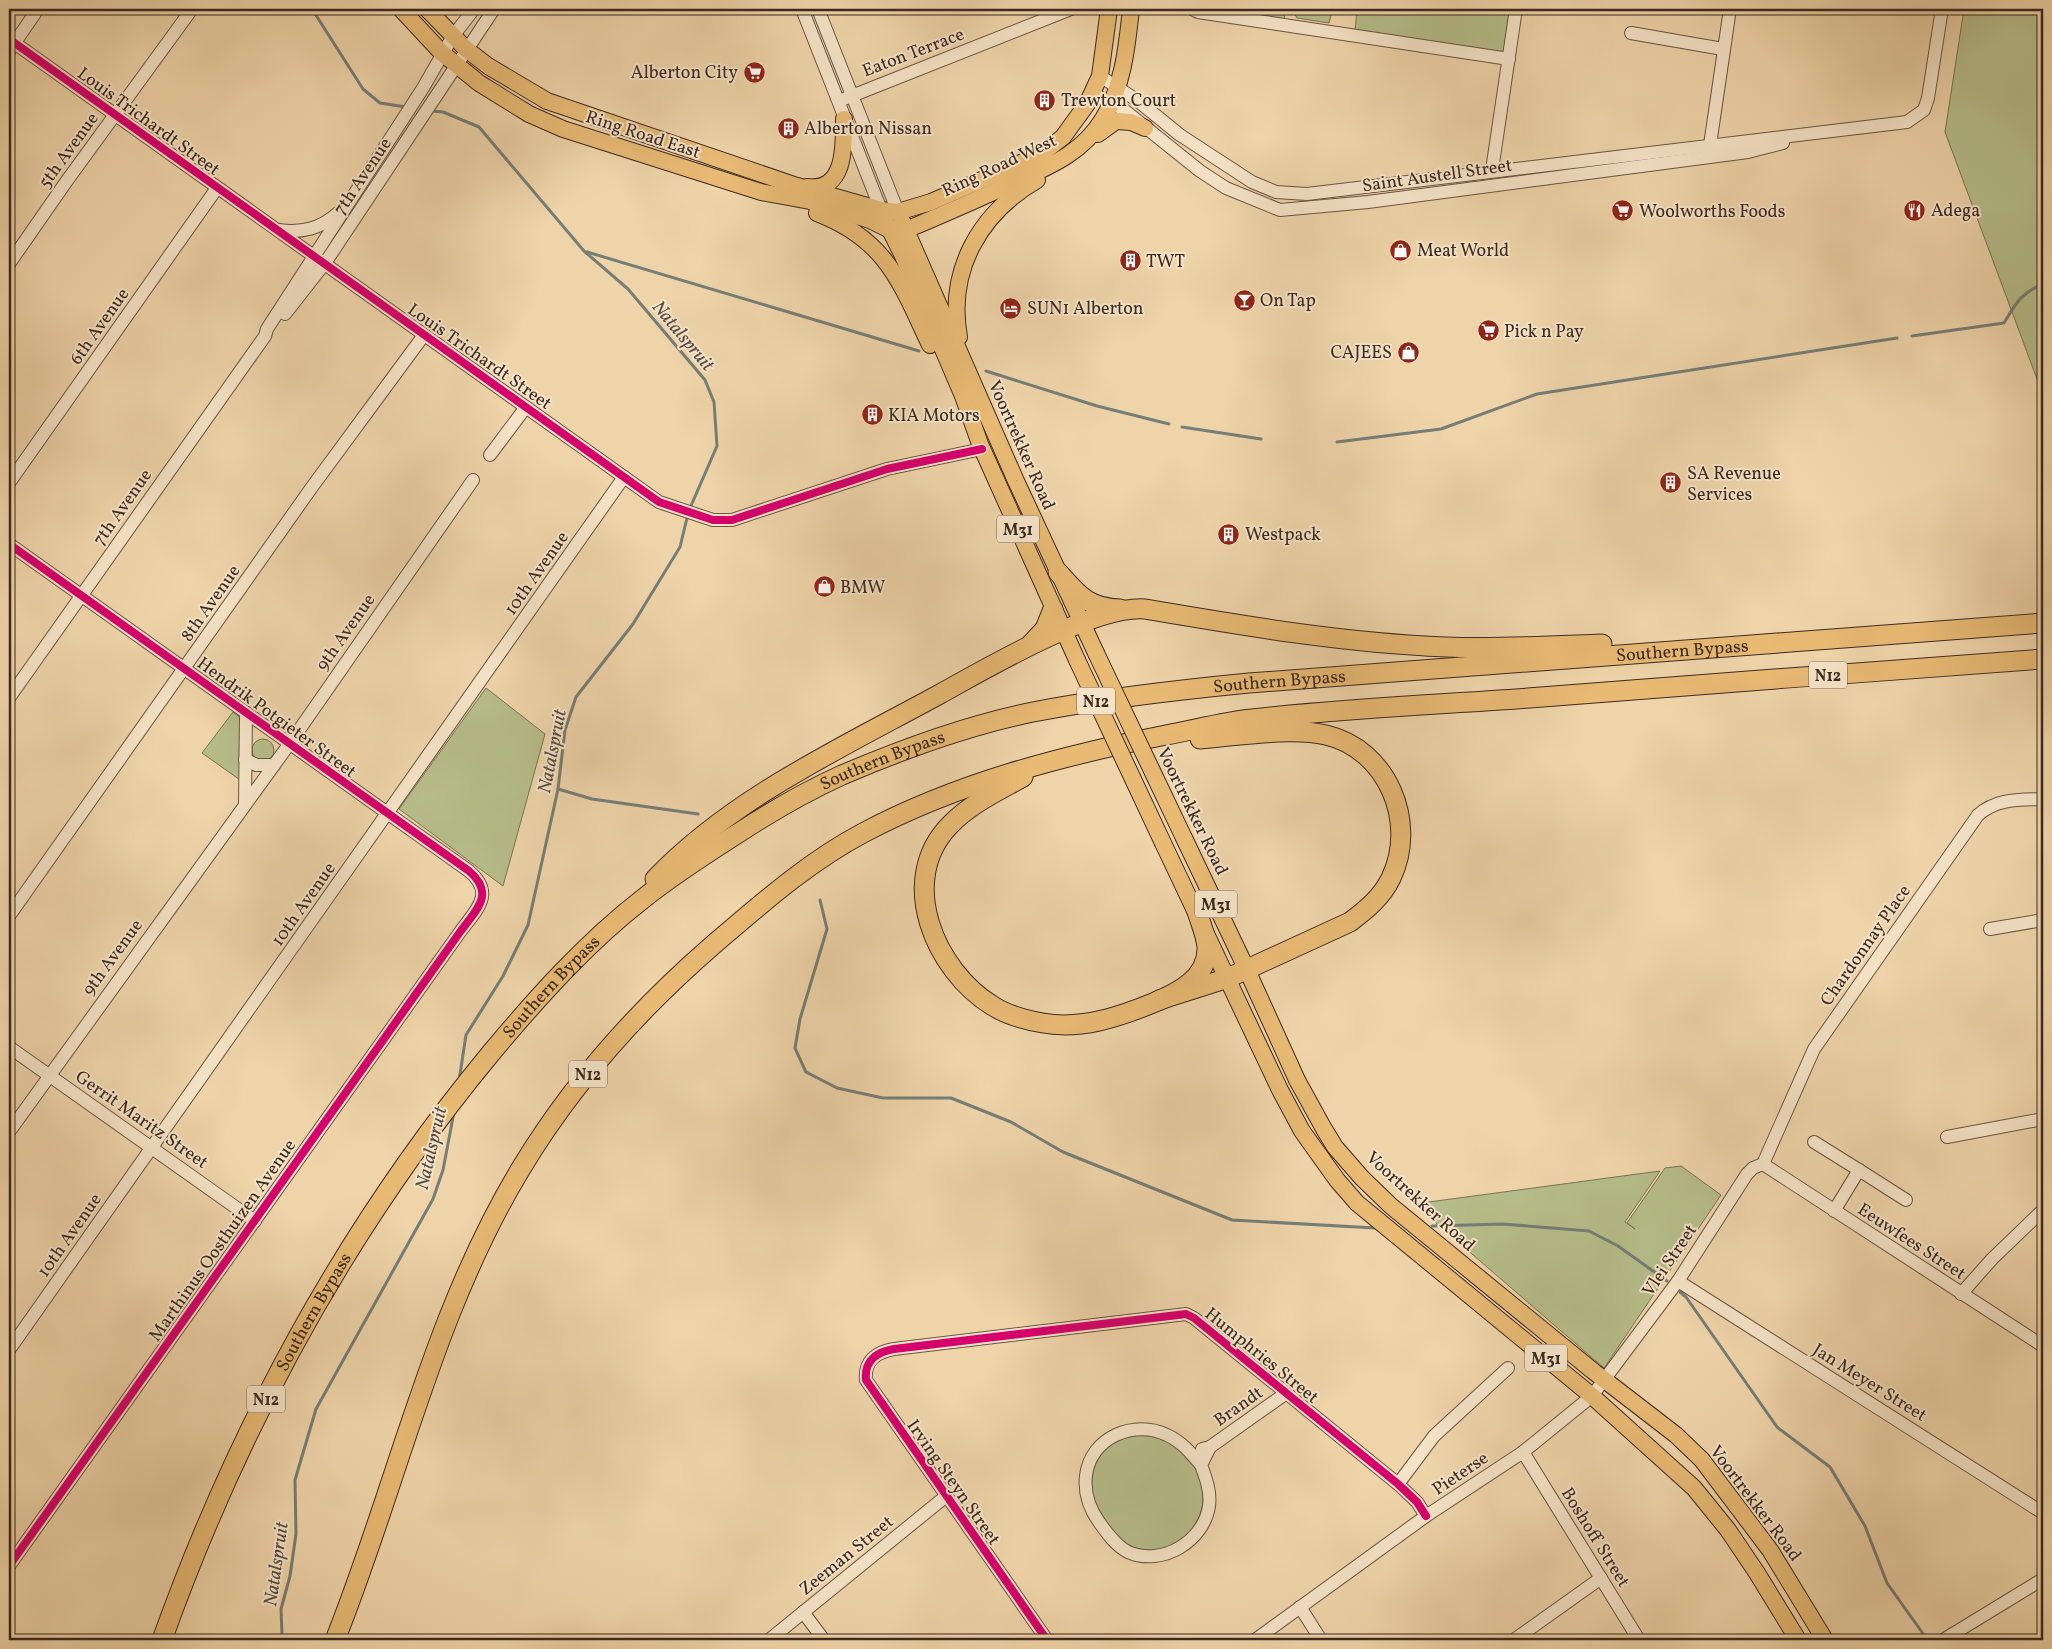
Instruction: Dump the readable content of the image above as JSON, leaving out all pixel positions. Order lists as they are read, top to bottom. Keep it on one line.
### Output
{"streets":{"highway":["Southern Bypass","N12"],"main road":["Ring Road East","Ring Road West","Voortrekker Road","M31"],"street":["Eaton Terrace","Louis Trichardt Street","5th Avenue","Saint Austell Street","7th Avenue","6th Avenue","10th Avenue","8th Avenue","9th Avenue","Hendrik Potgieter Street","Chardonnay Place","Gerrit Maritz Street","Marthinus Oosthuizen Avenue","Eeuwfees Street","Vlei Street","Humphries Street","Jan Meyer Street","Brandt","Pieterse","Irving Steyn Street","Boshoff Street","Zeeman Street"]},"crossings":[["Eaton Terrace","Voortrekker Road"],["Louis Trichardt Street","5th Avenue"],["Louis Trichardt Street","7th Avenue"],["Louis Trichardt Street","6th Avenue"],["Louis Trichardt Street","Voortrekker Road"],["Louis Trichardt Street","10th Avenue"],["Louis Trichardt Street","8th Avenue"],["Ring Road East","Ring Road West"],["Ring Road East","7th Avenue"],["Ring Road East","Voortrekker Road"],["Ring Road West","Saint Austell Street"],["Ring Road West","Voortrekker Road"],["7th Avenue","Hendrik Potgieter Street"],["Voortrekker Road","Vlei Street"],["Voortrekker Road","Pieterse"],["10th Avenue","Hendrik Potgieter Street"],["10th Avenue","Gerrit Maritz Street"],["8th Avenue","Hendrik Potgieter Street"],["9th Avenue","Hendrik Potgieter Street"],["9th Avenue","Gerrit Maritz Street"],["Hendrik Potgieter Street","Marthinus Oosthuizen Avenue"],["Chardonnay Place","Eeuwfees Street"],["Chardonnay Place","Vlei Street"],["Gerrit Maritz Street","Marthinus Oosthuizen Avenue"],["Eeuwfees Street","Vlei Street"],["Vlei Street","Jan Meyer Street"],["Vlei Street","Pieterse"],["Humphries Street","Brandt"],["Humphries Street","Pieterse"],["Humphries Street","Irving Steyn Street"],["Pieterse","Boshoff Street"],["Irving Steyn Street","Zeeman Street"]],"water":["Natalspruit"],"places":{"supermarket":["Alberton City","Woolworths Foods","Pick n Pay"],"building":["Trewton Court","Alberton Nissan","TWT","KIA Motors","SA Revenue Services","Westpack"],"restaurant":["Adega"],"shop":["Meat World","CAJEES","BMW"],"bar":["On Tap"],"hotel":["SUN1 Alberton"]}}
